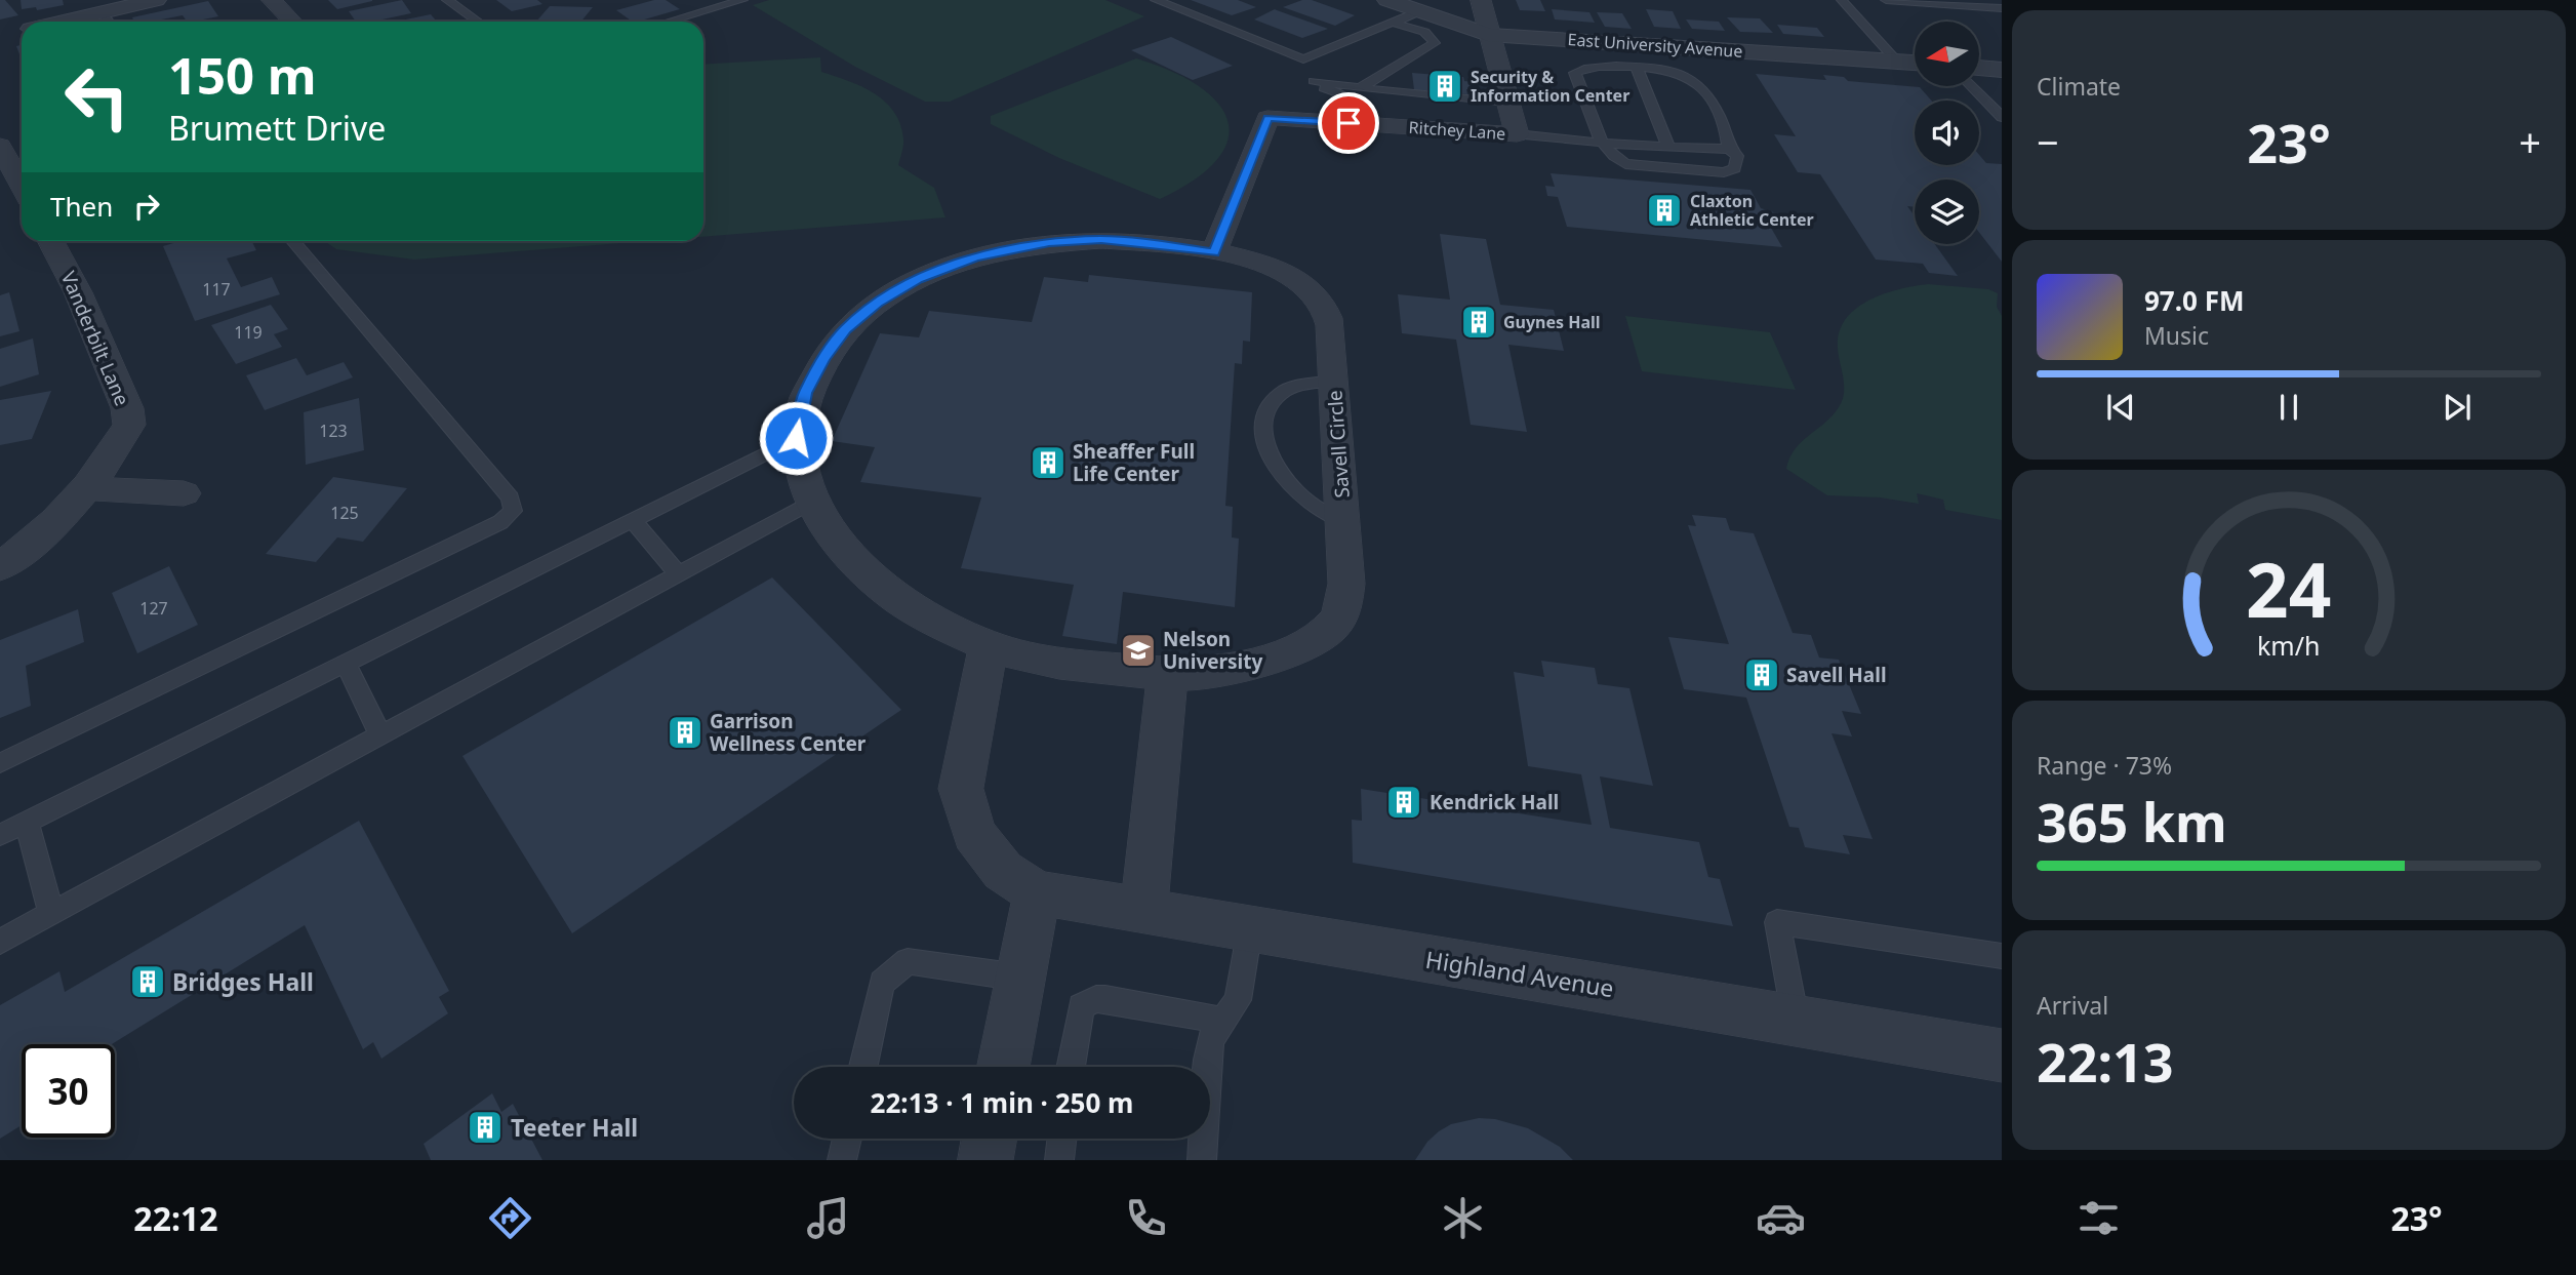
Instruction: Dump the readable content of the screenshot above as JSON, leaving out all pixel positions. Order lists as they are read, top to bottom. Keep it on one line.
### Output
{"streets":{"street":["East University Avenue","Ritchey Lane","Vanderbilt Lane","Savell Circle","Highland Avenue"]},"crossings":[["Ritchey Lane","Savell Circle"]],"places":{"building":["Security & Information Center","Claxton Athletic Center","Guynes Hall","Sheaffer Full Life Center","Savell Hall","Garrison Wellness Center","Kendrick Hall","Bridges Hall","Teeter Hall"],"school or university":["Nelson University"]},"house_numbers":["117","119","123","125","127"],"north":"left","page":{"tile":["Climate",["Range · 73%","365 km"],["Arrival","22:13"]],"turn":["150 m","Brumett Drive"],"heat":["−","23°","+"],"then":"Then","song":["97.0 FM","Music"],"limit":"30","trip":"22:13 · 1 min · 250 m","tabs":["22:12","23°"],"gauge":["24","km/h"]}}
